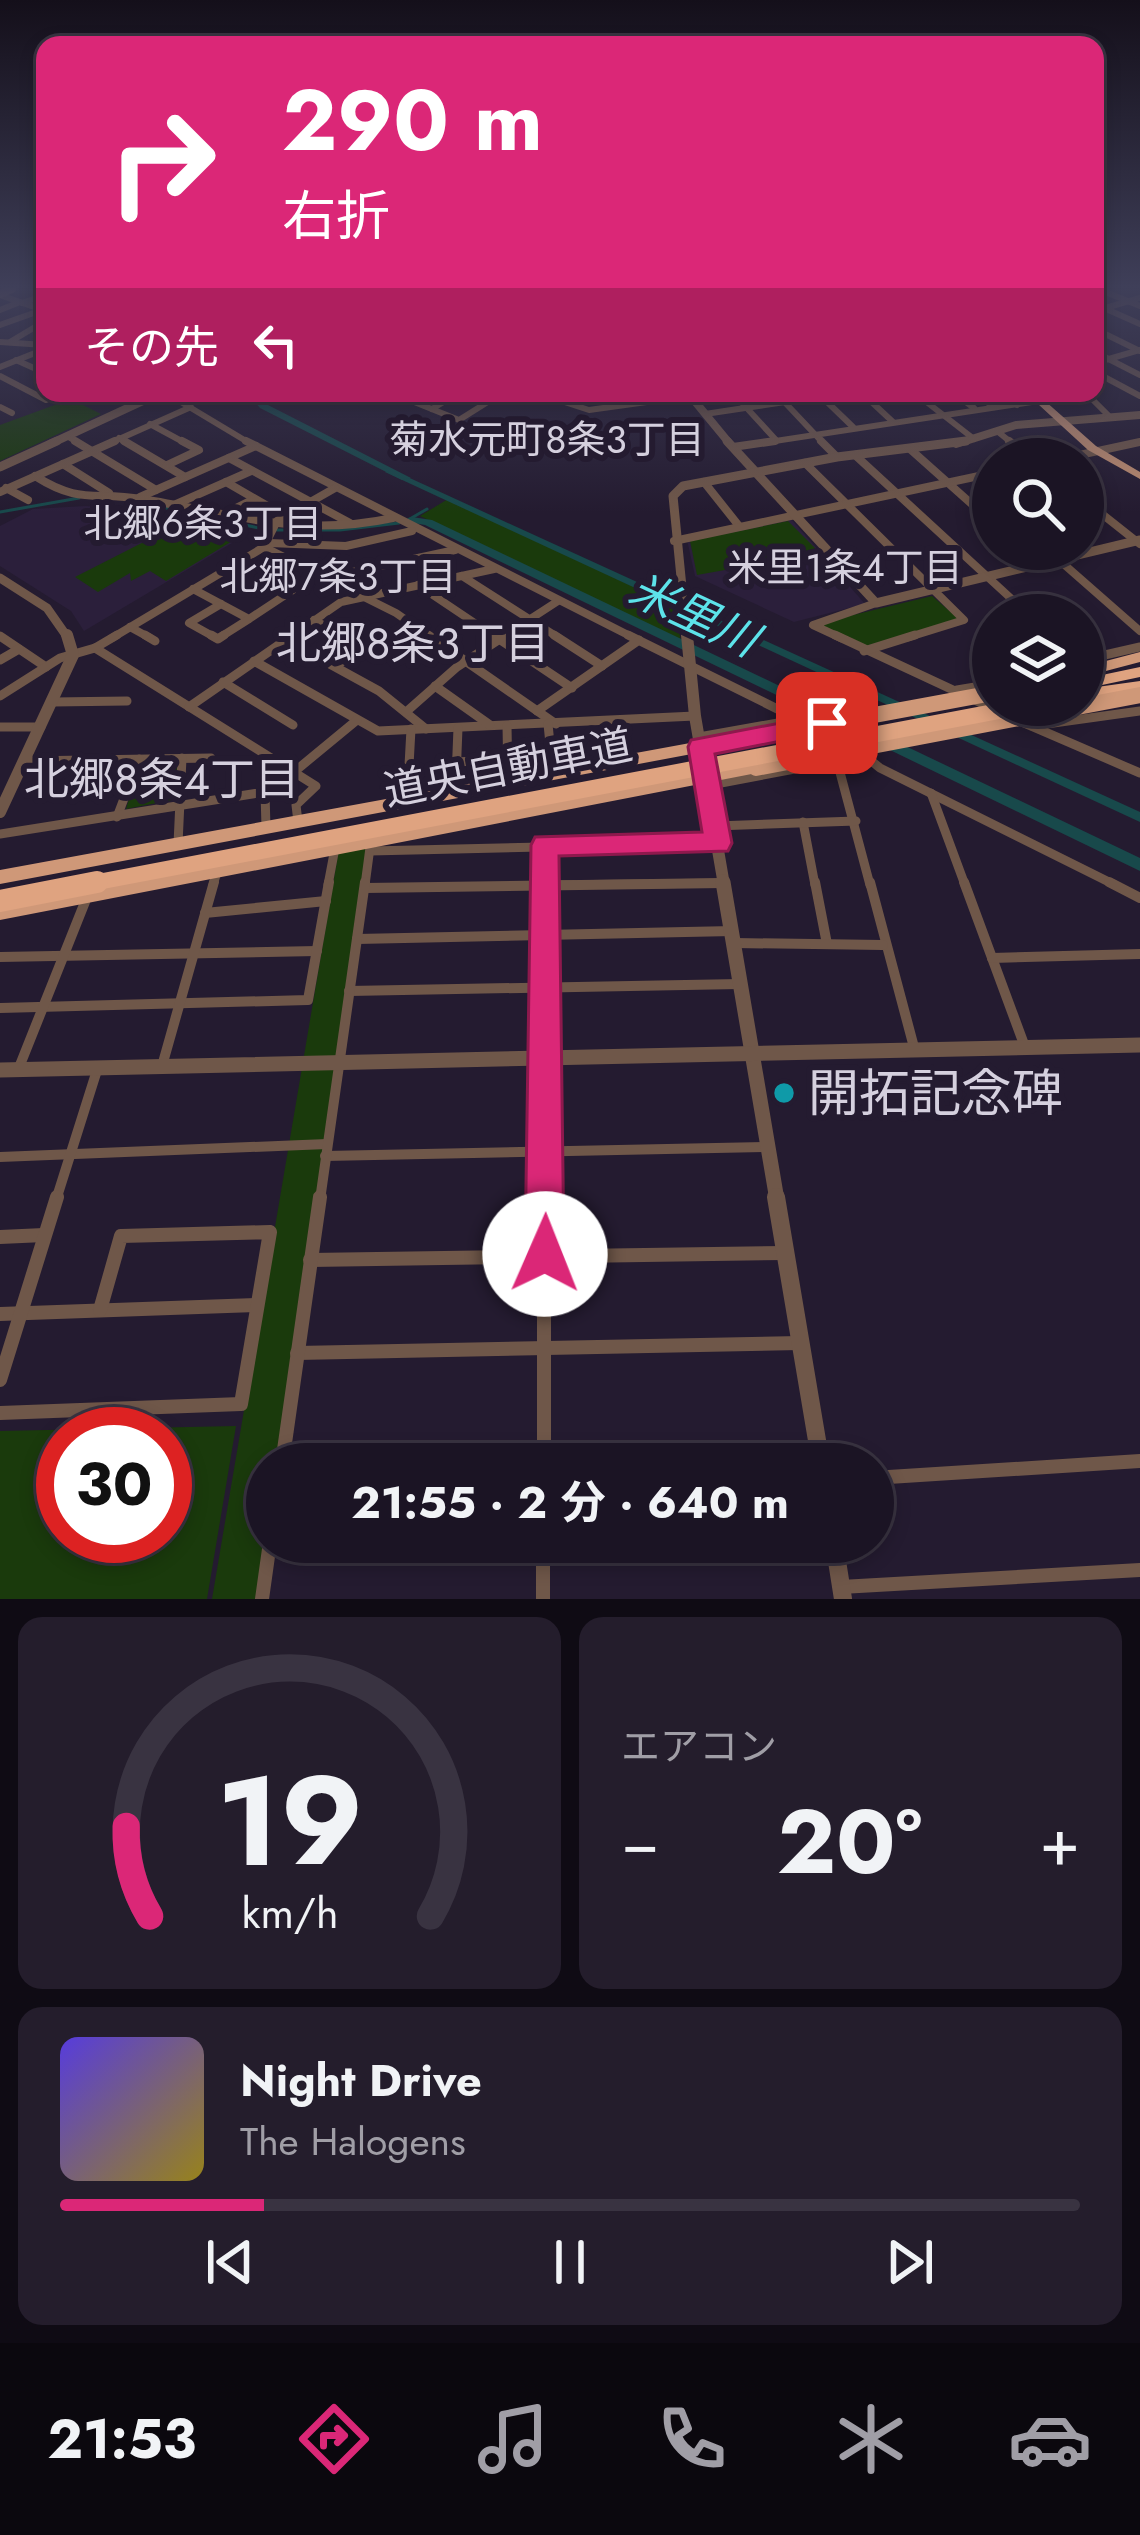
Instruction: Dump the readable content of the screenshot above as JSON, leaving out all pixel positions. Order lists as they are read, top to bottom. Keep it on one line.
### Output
{"streets":{"highway":["道央自動車道"]},"districts":["菊水元町8条3丁目","北郷6条3丁目","米里1条4丁目","北郷7条3丁目","北郷8条3丁目","北郷8条4丁目"],"water":["米里川"],"places":["開拓記念碑"],"page":{"turn":["290 m","右折"],"then":"その先","limit":"30","trip":"21:55 · 2 分 · 640 m","tile":"エアコン","heat":["−","20°","+"],"song":["Night Drive","The Halogens"],"tabs":"21:53","gauge":["19","km/h"]}}
